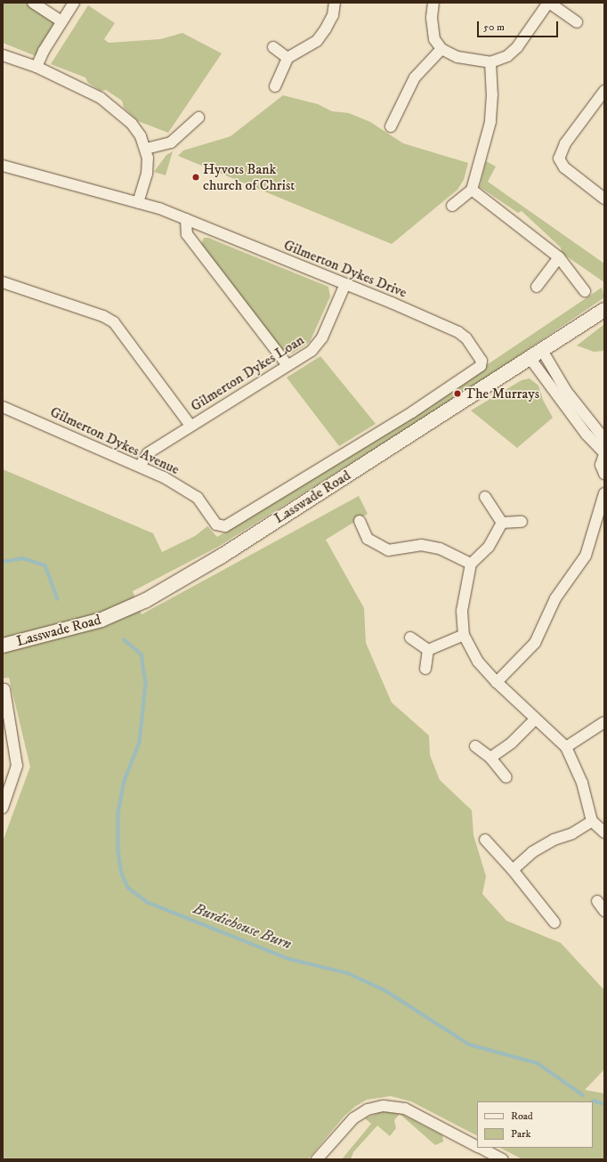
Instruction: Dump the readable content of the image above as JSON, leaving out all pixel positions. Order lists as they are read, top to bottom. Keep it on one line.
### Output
{"streets":{"street":["Gilmerton Dykes Drive","Gilmerton Dykes Loan","Gilmerton Dykes Avenue","Lasswade Road"]},"crossings":[["Gilmerton Dykes Drive","Gilmerton Dykes Loan"],["Gilmerton Dykes Drive","Lasswade Road"],["Gilmerton Dykes Loan","Gilmerton Dykes Avenue"],["Gilmerton Dykes Avenue","Lasswade Road"]],"water":["Burdiehouse Burn"],"places":["Hyvots Bank church of Christ","The Murrays"],"legend":["Road","Park"],"scale_bar":"50 m"}
